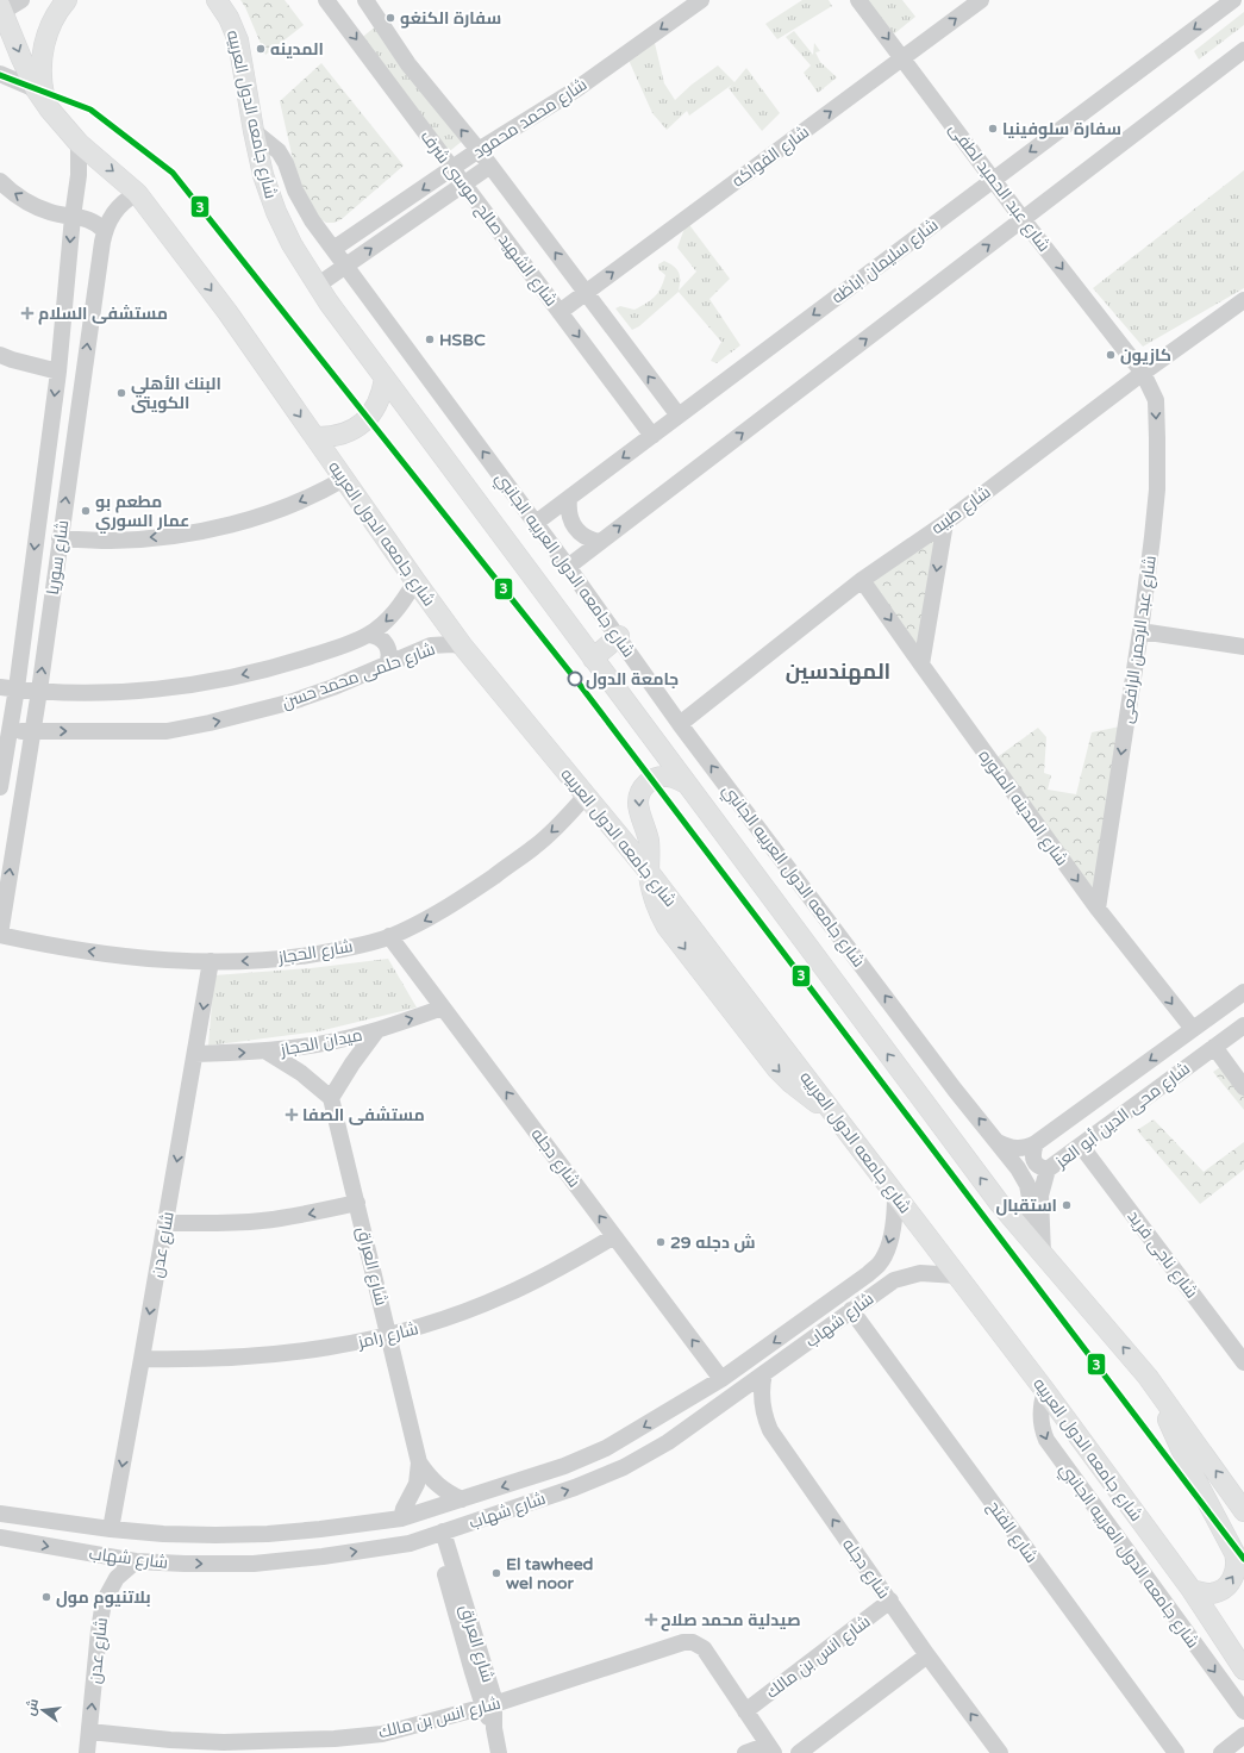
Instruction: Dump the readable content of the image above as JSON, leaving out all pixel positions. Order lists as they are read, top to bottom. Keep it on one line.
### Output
{"streets":{"main road":["شارع جامعه الدول العربيه"],"street":["شارع محمد محمود","شارع الفواكه","شارع عبد الحميد لطفى","شارع الشهيد صالح موسى شرف","شارع سليمان اباظه","شارع طيبه","شارع سوريا","شارع جامعه الدول العربيه الجانبي","شارع عبد الرحمن الرافعى","شارع حلمى محمد حسن","شارع المدينه المنوره","شارع الحجاز","ميدان الحجاز","شارع محى الدين أبو العز","شارع دجله","شارع عدن","شارع ناجى فريد","شارع العراق","شارع شهاب","شارع رامز","شارع الفتح","شارع انس بن مالك"]},"crossings":[["شارع جامعه الدول العربيه","شارع محمد محمود"],["شارع جامعه الدول العربيه","شارع سوريا"],["شارع جامعه الدول العربيه","شارع جامعه الدول العربيه الجانبي"],["شارع جامعه الدول العربيه","شارع حلمى محمد حسن"],["شارع جامعه الدول العربيه","شارع الحجاز"],["شارع جامعه الدول العربيه","شارع محى الدين أبو العز"],["شارع جامعه الدول العربيه","شارع شهاب"],["شارع محمد محمود","شارع الشهيد صالح موسى شرف"],["شارع محمد محمود","شارع جامعه الدول العربيه الجانبي"],["شارع الفواكه","شارع عبد الحميد لطفى"],["شارع الفواكه","شارع الشهيد صالح موسى شرف"],["شارع عبد الحميد لطفى","شارع سليمان اباظه"],["شارع عبد الحميد لطفى","شارع طيبه"],["شارع عبد الحميد لطفى","شارع عبد الرحمن الرافعى"],["شارع الشهيد صالح موسى شرف","شارع سليمان اباظه"],["شارع سليمان اباظه","شارع جامعه الدول العربيه الجانبي"],["شارع طيبه","شارع جامعه الدول العربيه الجانبي"],["شارع طيبه","شارع عبد الرحمن الرافعى"],["شارع طيبه","شارع المدينه المنوره"],["شارع سوريا","شارع حلمى محمد حسن"],["شارع سوريا","شارع الحجاز"],["شارع جامعه الدول العربيه الجانبي","شارع محى الدين أبو العز"],["شارع عبد الرحمن الرافعى","شارع المدينه المنوره"],["شارع المدينه المنوره","شارع محى الدين أبو العز"],["شارع الحجاز","شارع دجله"],["شارع الحجاز","شارع عدن"],["ميدان الحجاز","شارع دجله"],["ميدان الحجاز","شارع عدن"],["شارع محى الدين أبو العز","شارع ناجى فريد"],["شارع دجله","شارع شهاب"],["شارع دجله","شارع رامز"],["شارع دجله","شارع انس بن مالك"],["شارع عدن","شارع شهاب"],["شارع عدن","شارع رامز"],["شارع عدن","شارع انس بن مالك"],["شارع العراق","شارع شهاب"],["شارع العراق","شارع رامز"],["شارع العراق","شارع انس بن مالك"],["شارع شهاب","شارع الفتح"]],"one_way":["شارع الفواكه","شارع عبد الحميد لطفى","شارع عبد الرحمن الرافعى","شارع المدينه المنوره","شارع الحجاز","ميدان الحجاز","شارع دجله"],"districts":["المهندسين"],"places":{"other":["سفارة الكنغو","المدينه","سفارة سلوفينيا","HSBC","كازيون","البنك الأهلي الكويتى","مطعم بو عمار السوري","جامعة الدول","استقبال","29 ش دجله","El tawheed wel noor","بلاتنيوم مول"],"health":["مستشفى السلام","مستشفى الصفا","صيدلية محمد صلاح"]},"lines":["transit line 3"],"north":"left"}
